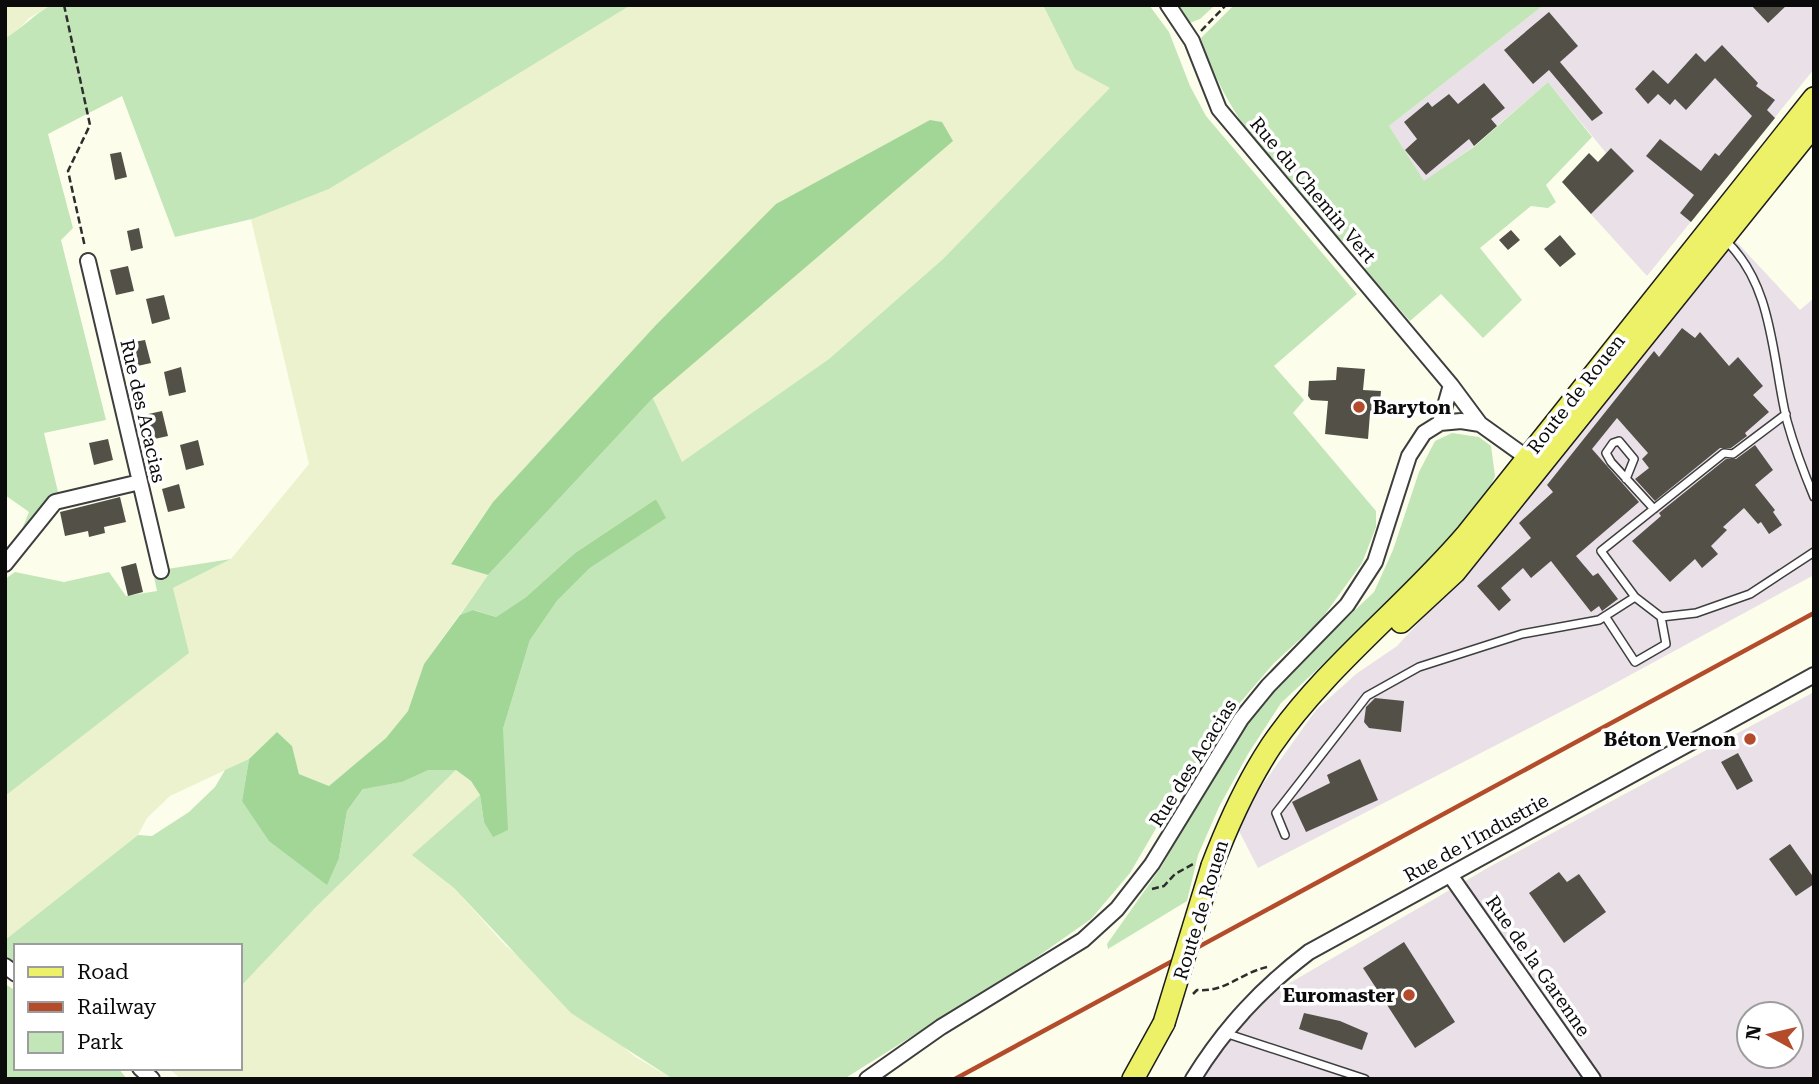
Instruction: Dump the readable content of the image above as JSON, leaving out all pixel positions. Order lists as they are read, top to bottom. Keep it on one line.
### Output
{"streets":{"main road":["Route de Rouen"],"street":["Rue du Chemin Vert","Rue des Acacias","Rue de l'Industrie","Rue de la Garenne"]},"crossings":[["Rue du Chemin Vert","Route de Rouen"],["Rue de l'Industrie","Rue de la Garenne"]],"places":["Baryton","Béton Vernon","Euromaster"],"legend":["Road","Railway","Park"],"north":"left"}
